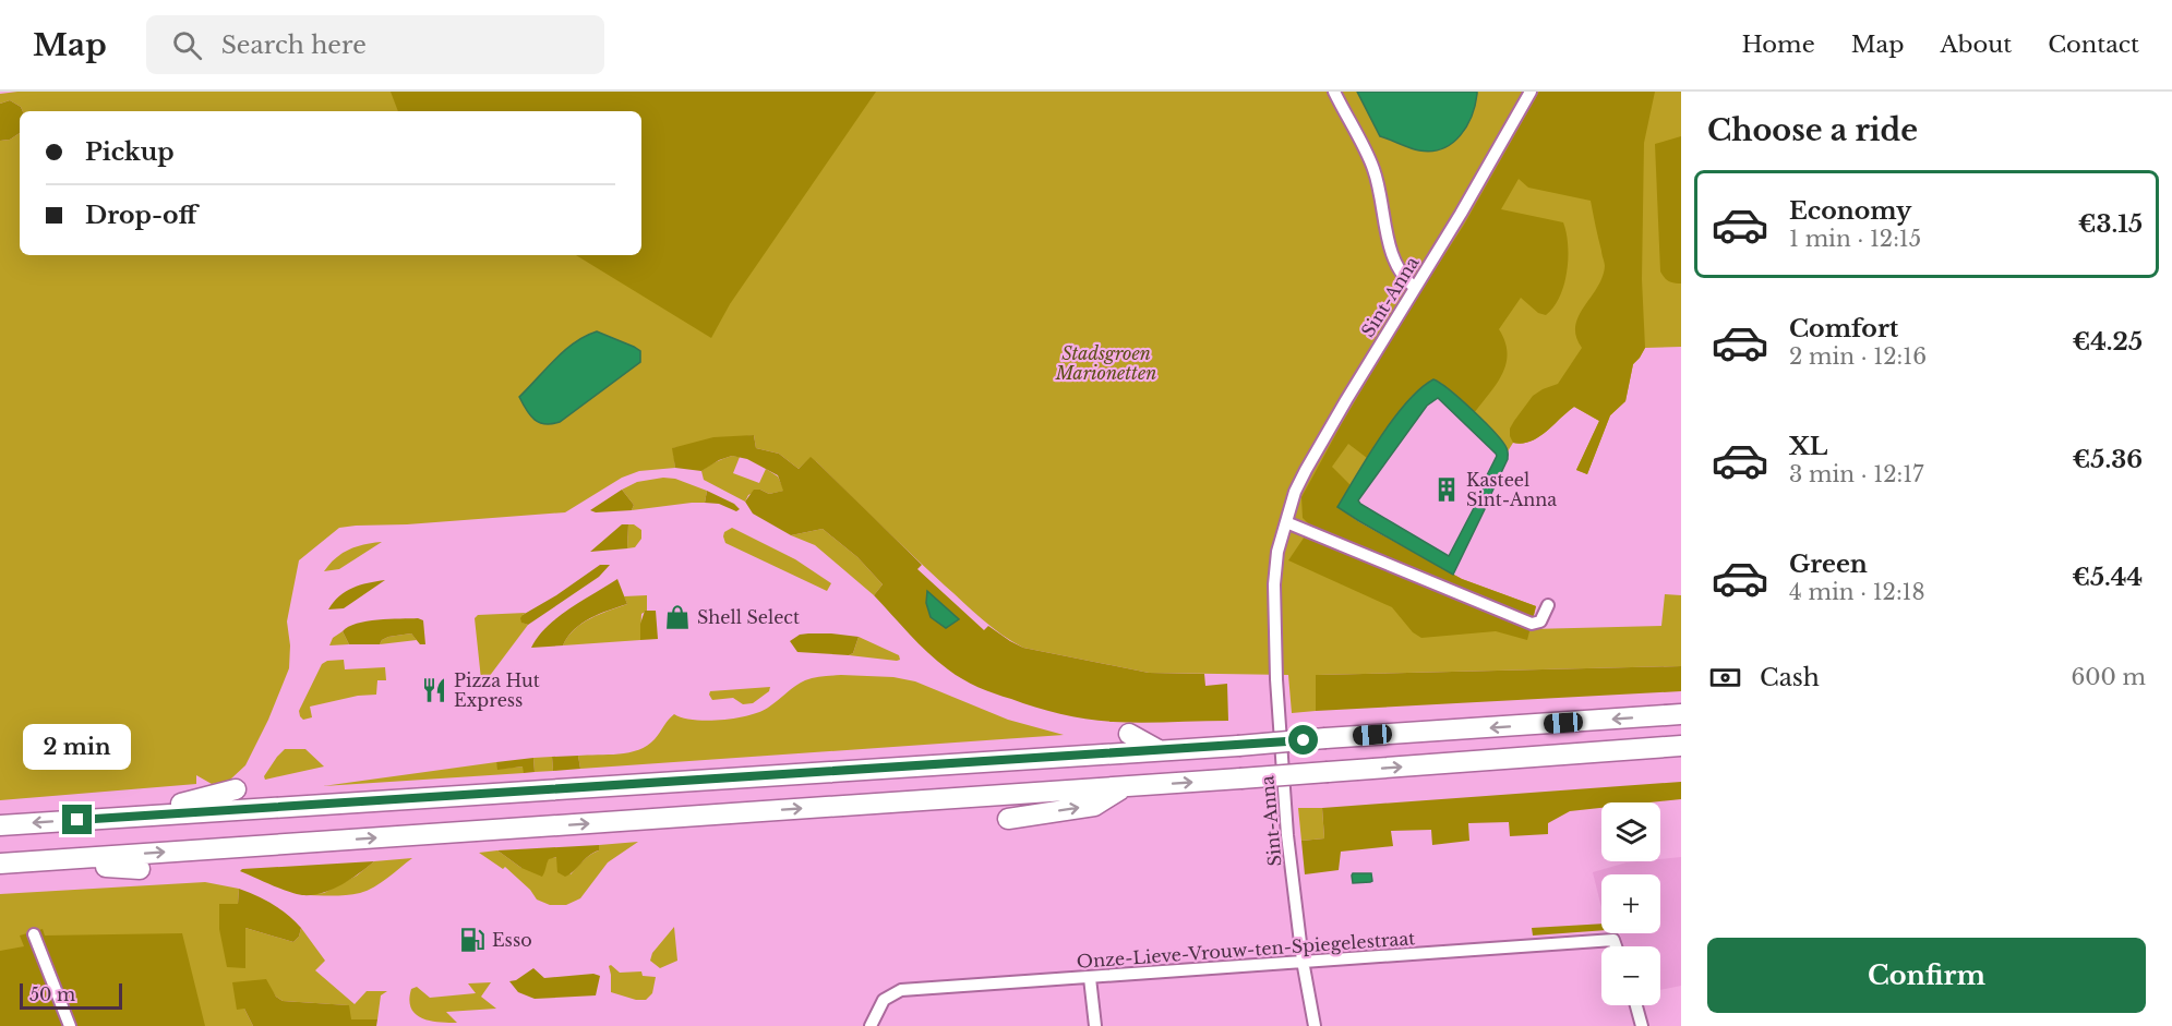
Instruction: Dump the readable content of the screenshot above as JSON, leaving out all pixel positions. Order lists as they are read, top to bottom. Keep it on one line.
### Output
{"streets":{"street":["Sint-Anna","Onze-Lieve-Vrouw-ten-Spiegelestraat"]},"crossings":[["Sint-Anna","Onze-Lieve-Vrouw-ten-Spiegelestraat"]],"parks":["Stadsgroen Marionetten"],"places":{"building":["Kasteel Sint-Anna"],"shop":["Shell Select"],"restaurant":["Pizza Hut Express"],"fuel station":["Esso"]},"scale_bar":"50 m","page":{"header":"Map","search":"Search here","nav":["Home","Map","About","Contact"],"heading":"Choose a ride","banner":["Pickup","Drop-off"],"list":[{"name":"Economy","note":"1 min · 12:15","value":"€3.15"},{"name":"Comfort","note":"2 min · 12:16","value":"€4.25"},{"name":"XL","note":"3 min · 12:17","value":"€5.36"},{"name":"Green","note":"4 min · 12:18","value":"€5.44"}],"pay":["Cash","600 m"],"bubble":"2 min","map_buttons":["+","−"],"buttons":"Confirm","scale":"50 m"}}
